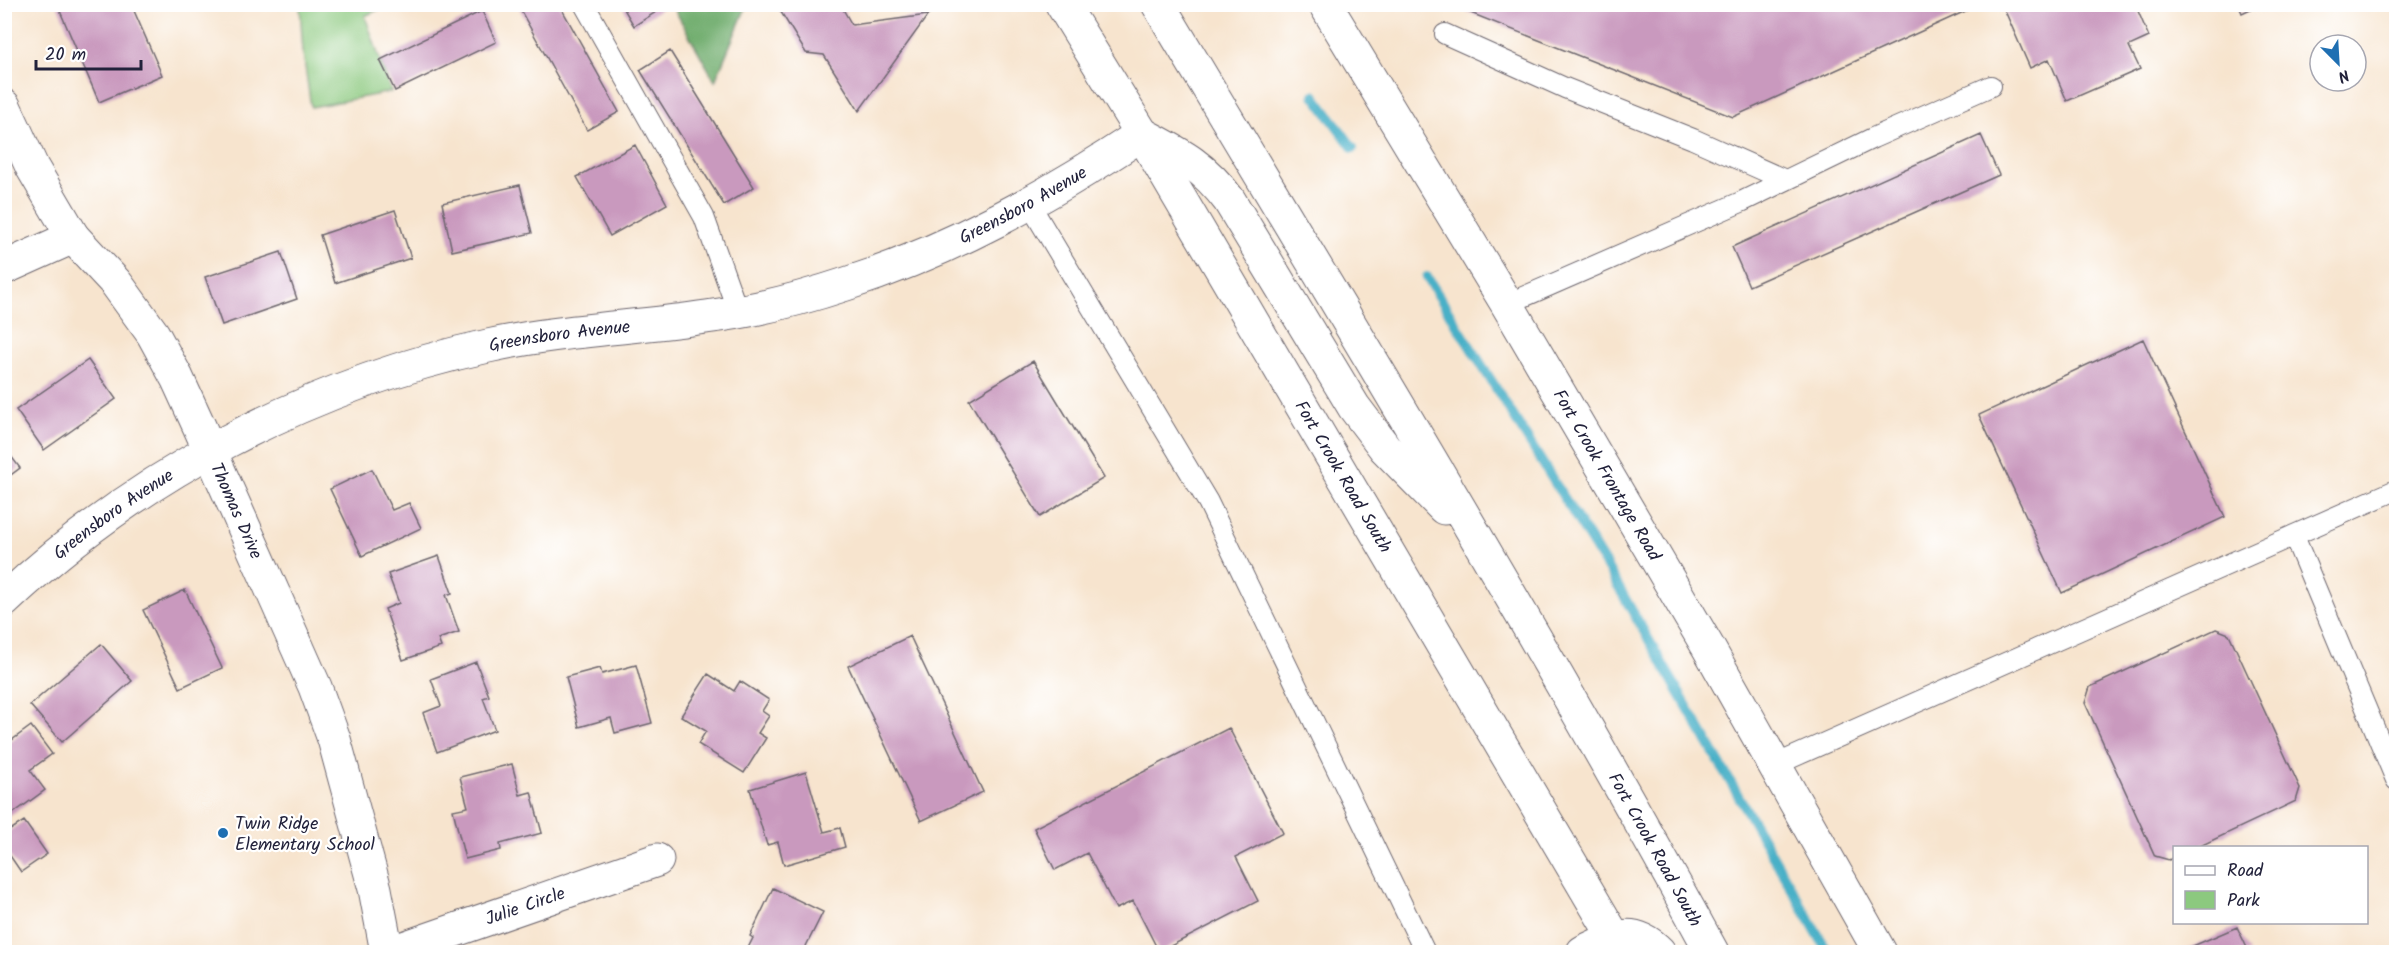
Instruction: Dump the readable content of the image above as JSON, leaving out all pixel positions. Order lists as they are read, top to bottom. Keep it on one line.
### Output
{"streets":{"street":["Greensboro Avenue","Fort Crook Frontage Road","Fort Crook Road South","Thomas Drive","Julie Circle"]},"crossings":[["Greensboro Avenue","Fort Crook Road South"],["Greensboro Avenue","Thomas Drive"]],"places":["Twin Ridge Elementary School"],"legend":["Road","Park"],"scale_bar":"20 m","north":"bottom right"}
